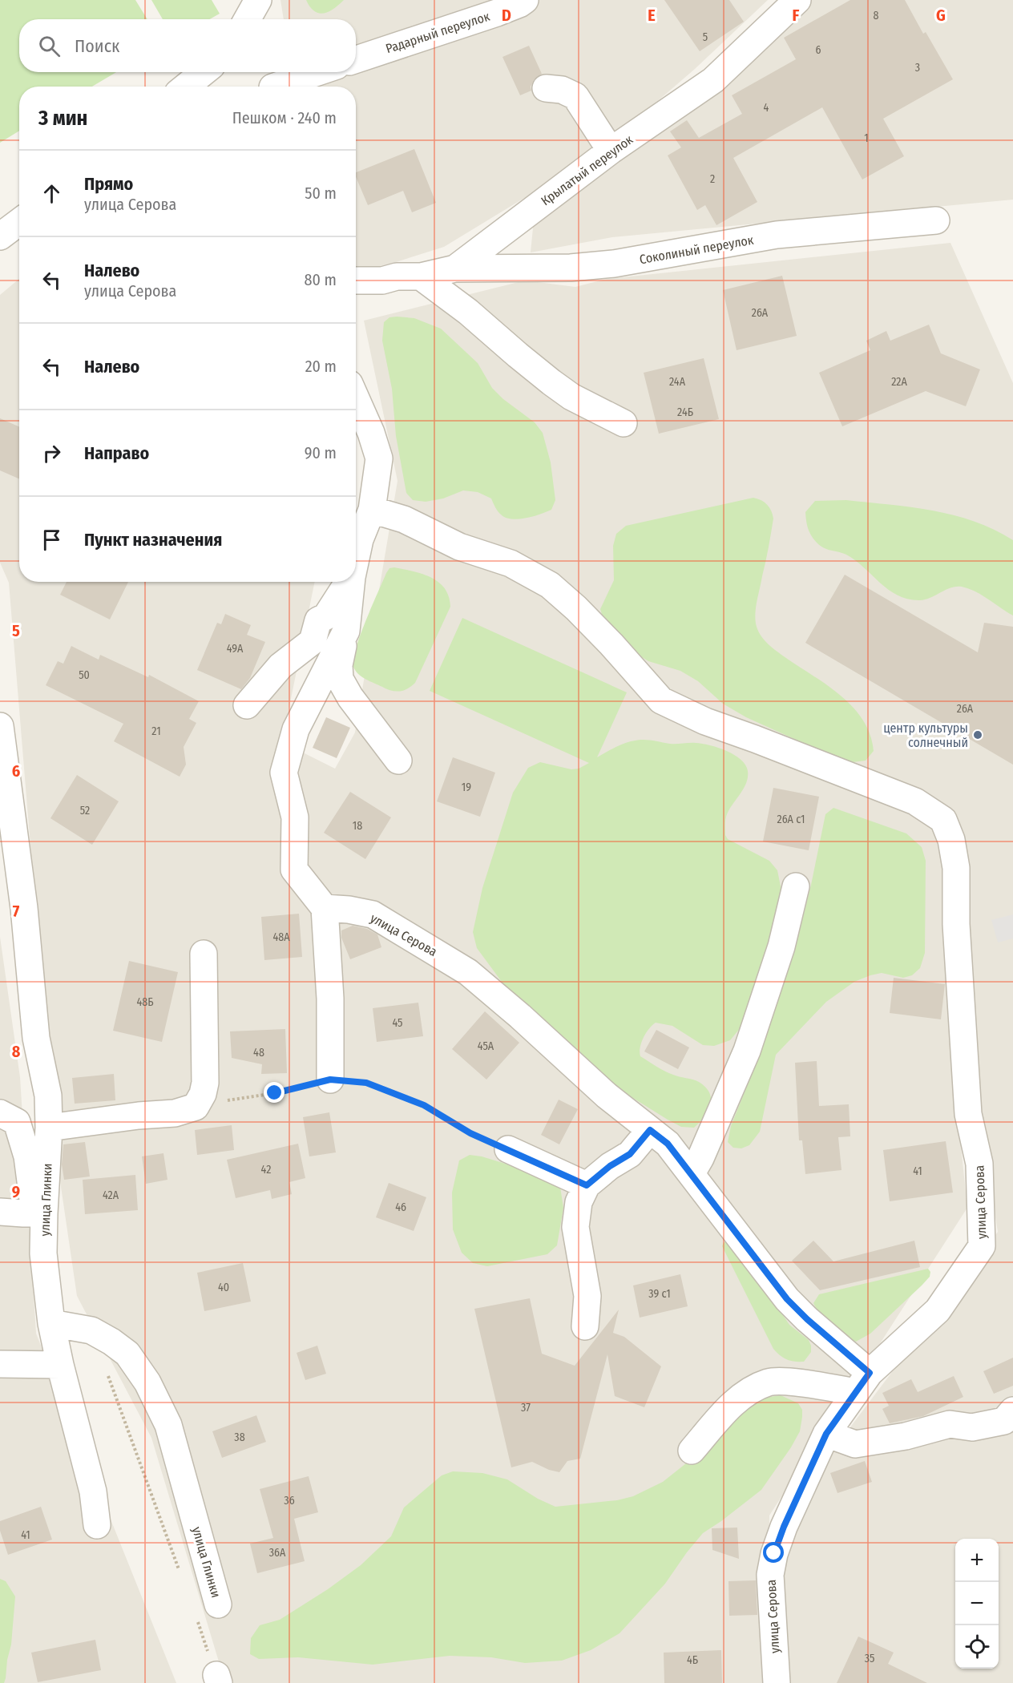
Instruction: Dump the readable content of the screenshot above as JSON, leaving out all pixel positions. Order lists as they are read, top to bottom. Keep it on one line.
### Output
{"streets":{"lane":["Радарный переулок","Крылатый переулок","Соколиный переулок","улица Серова","улица Глинки"]},"crossings":[["Крылатый переулок","Соколиный переулок"]],"places":["центр культуры солнечный"],"house_numbers":["8","5","6","3","4","1","2","26А","24А","22А","24Б","49А","50","26А","21","19","52","26А с1","18","48А","48Б","45","45А","48","42","41","42А","46","40","39 с1","37","38","36","41","36А","35","4Б"],"page":{"search":"Поиск","heading":["3 мин","Пешком · 240 m"],"list":[["Прямо","улица Серова","50 m"],["Налево","улица Серова","80 m"],["Налево","20 m"],["Направо","90 m"],"Пункт назначения"],"map_buttons":["+","−"]},"grid":{"columns":["D","E","F","G"],"rows":["5","6","7","8","9"]}}
